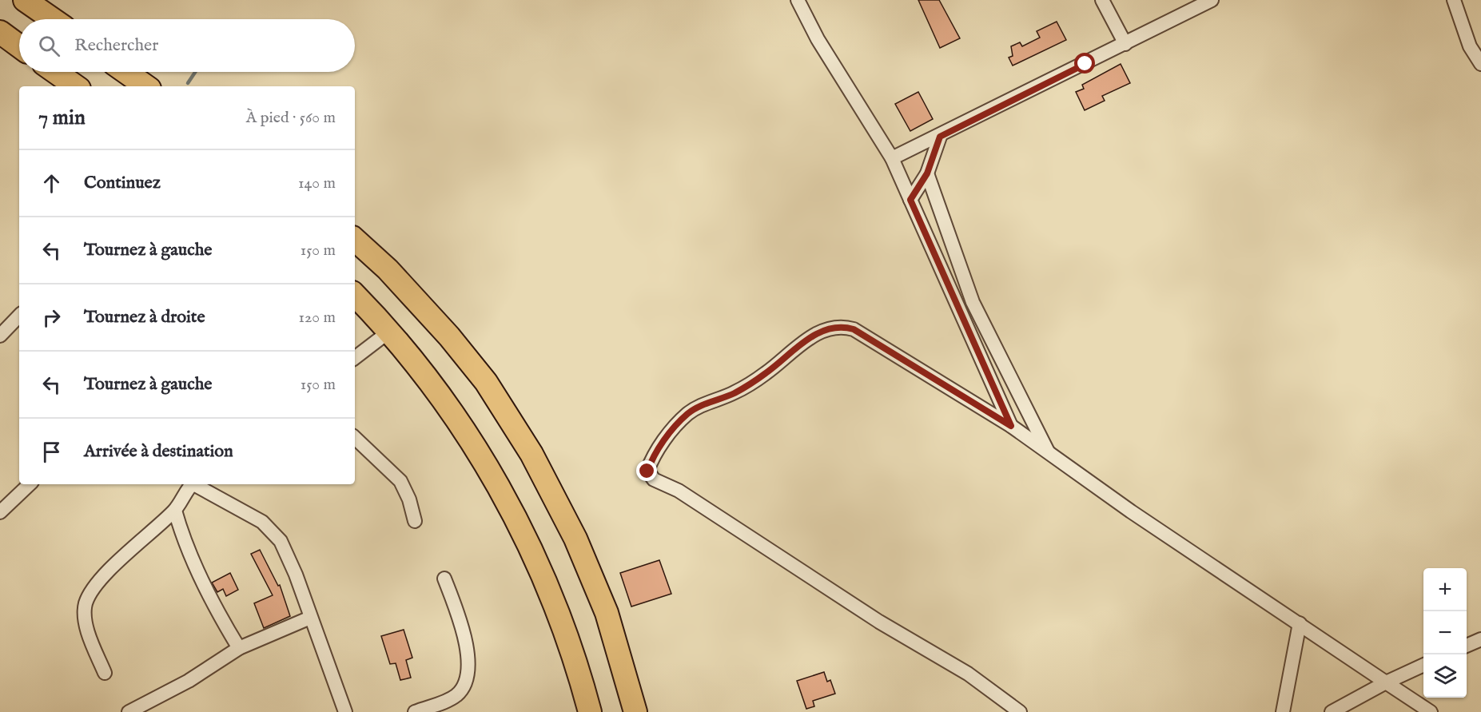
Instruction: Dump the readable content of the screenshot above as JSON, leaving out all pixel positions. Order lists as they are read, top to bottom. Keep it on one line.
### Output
{"page":{"search":"Rechercher","heading":["7 min","À pied · 560 m"],"list":[["Continuez","140 m"],["Tournez à gauche","150 m"],["Tournez à droite","120 m"],["Tournez à gauche","150 m"],"Arrivée à destination"],"map_buttons":["+","−"]}}
